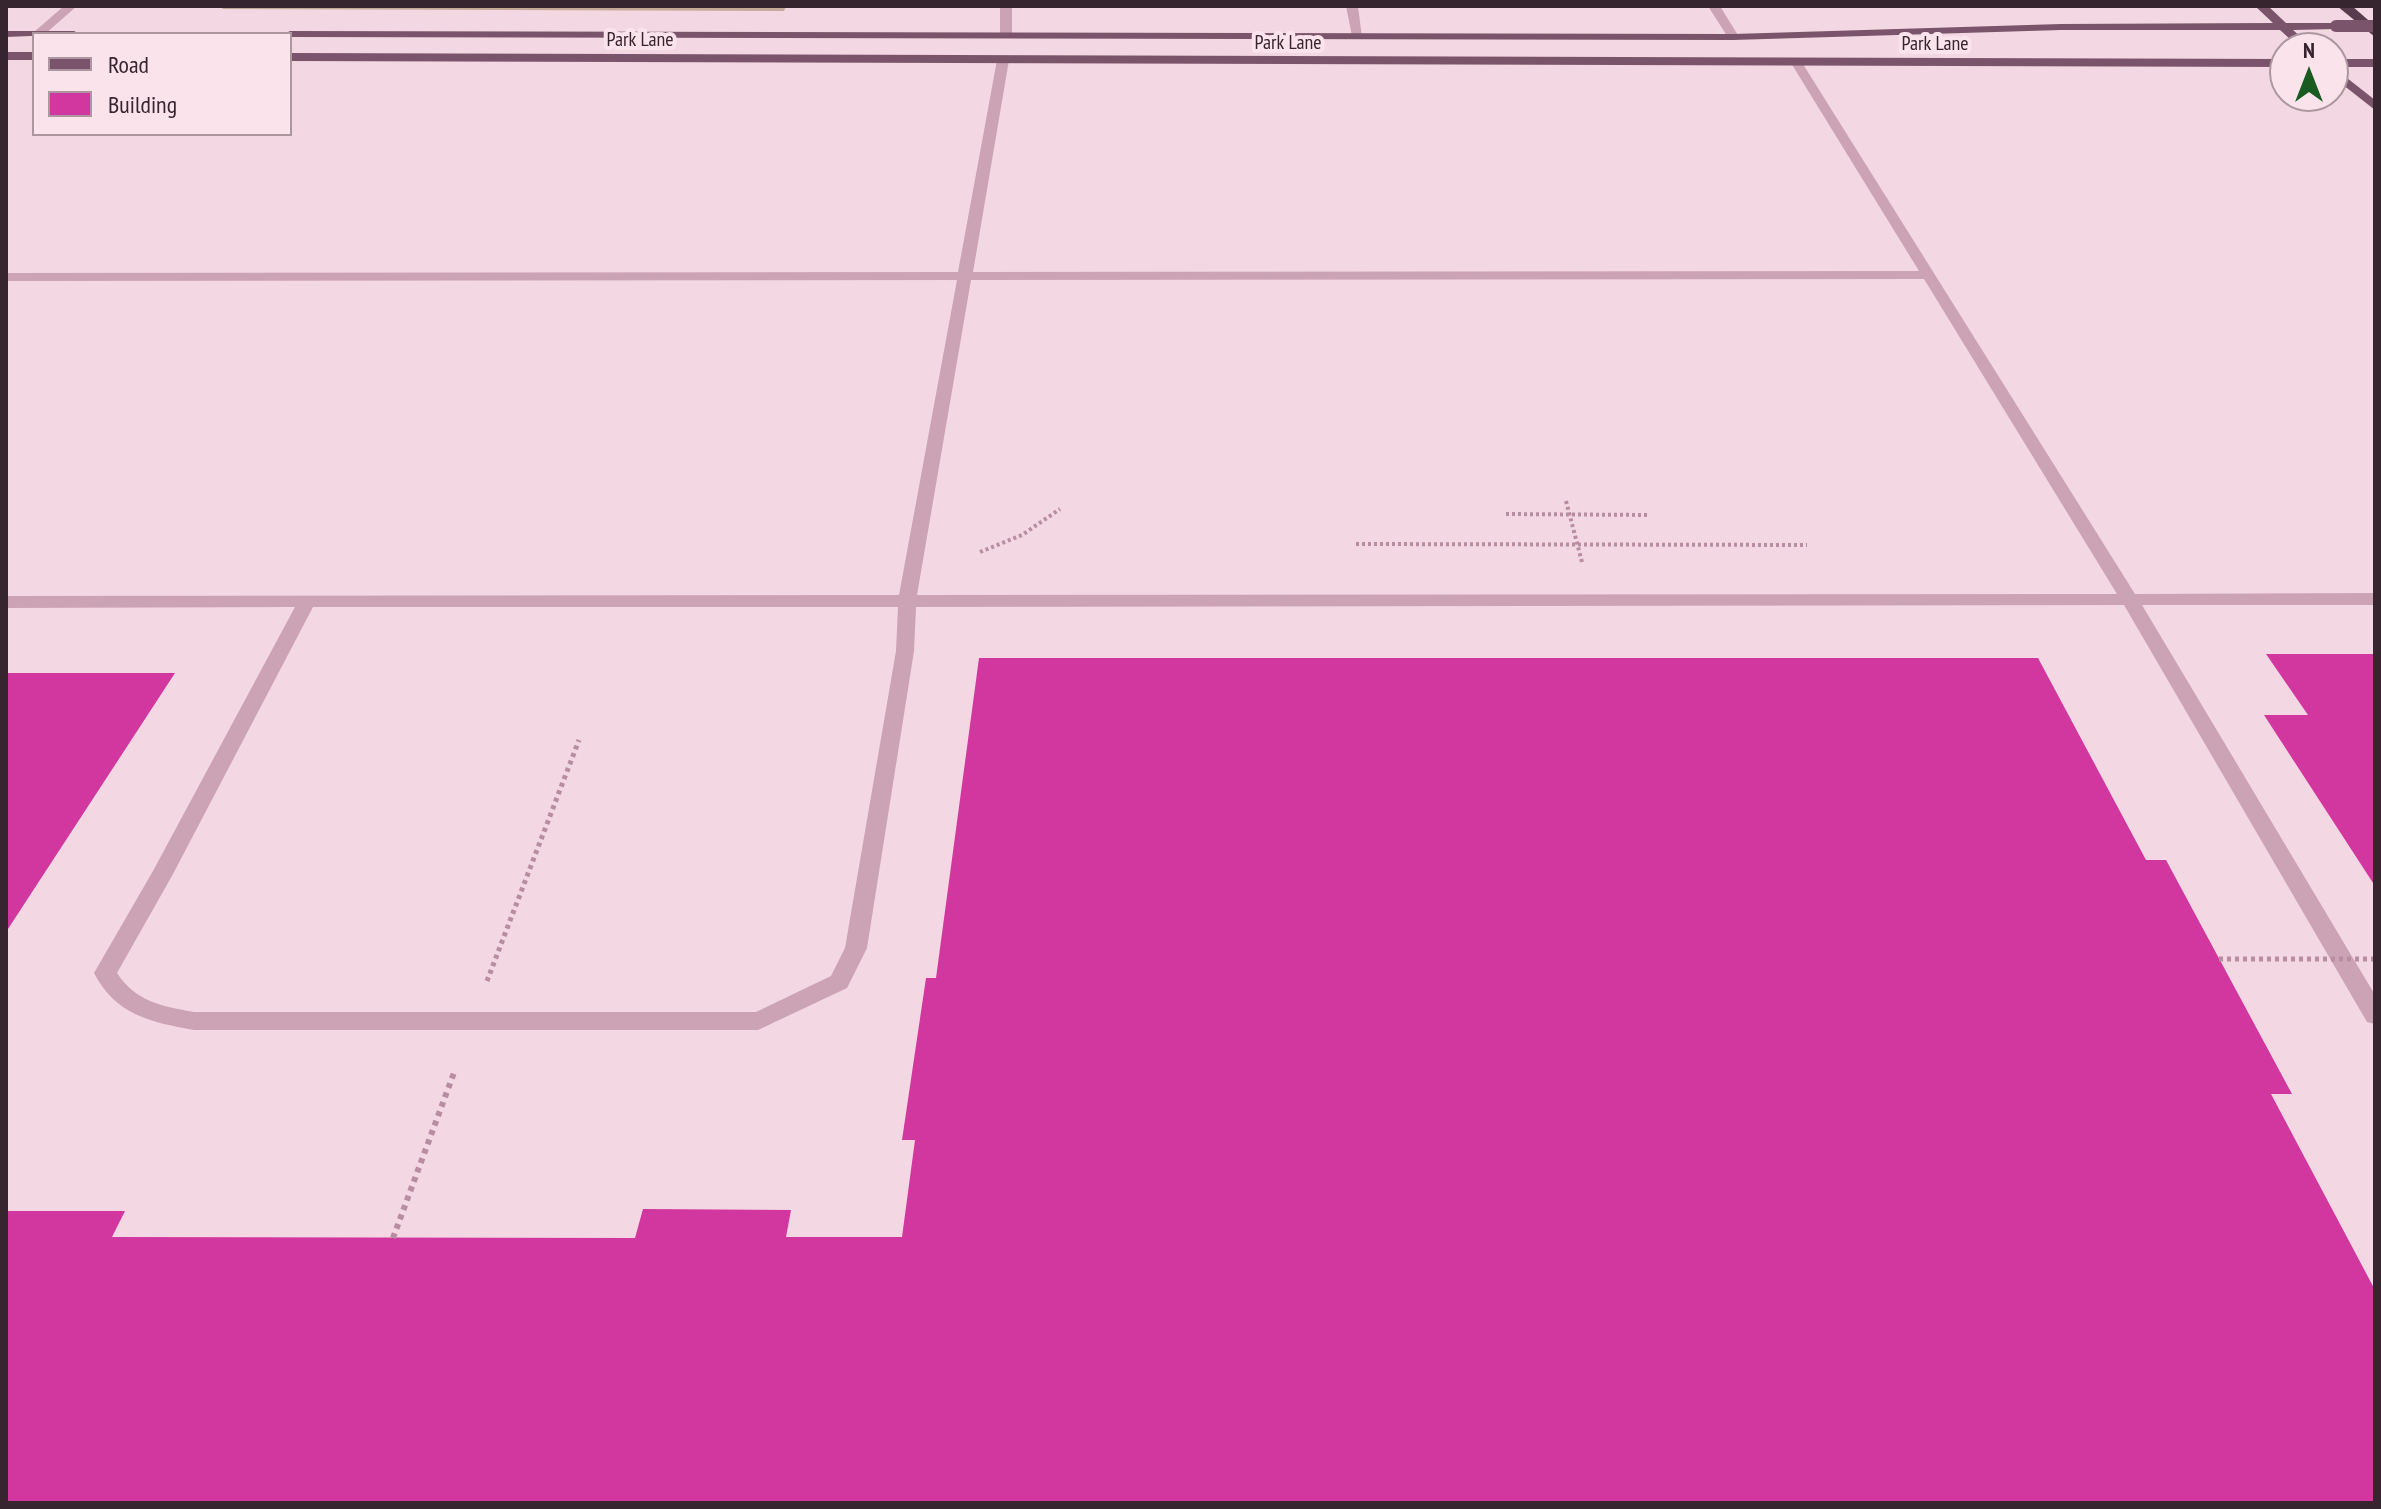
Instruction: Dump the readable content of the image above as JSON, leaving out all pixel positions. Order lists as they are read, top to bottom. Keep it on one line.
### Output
{"streets":{"main road":["Park Lane"]},"legend":["Road","Building"],"north":"top"}
